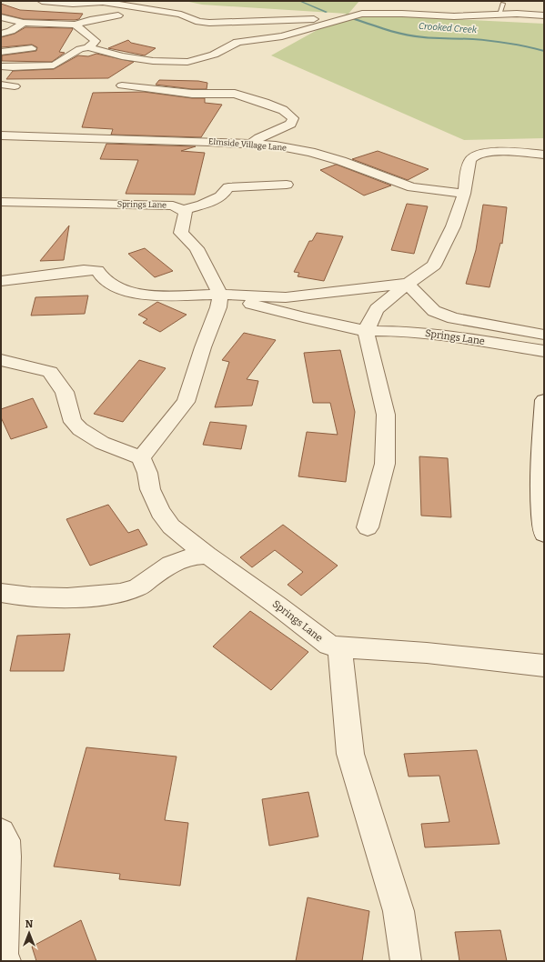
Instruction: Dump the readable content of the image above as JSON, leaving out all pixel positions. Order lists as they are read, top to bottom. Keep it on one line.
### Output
{"streets":{"street":["Elmside Village Lane","Springs Lane"]},"crossings":[["Elmside Village Lane","Springs Lane"]],"water":["Crooked Creek"],"north":"top"}
